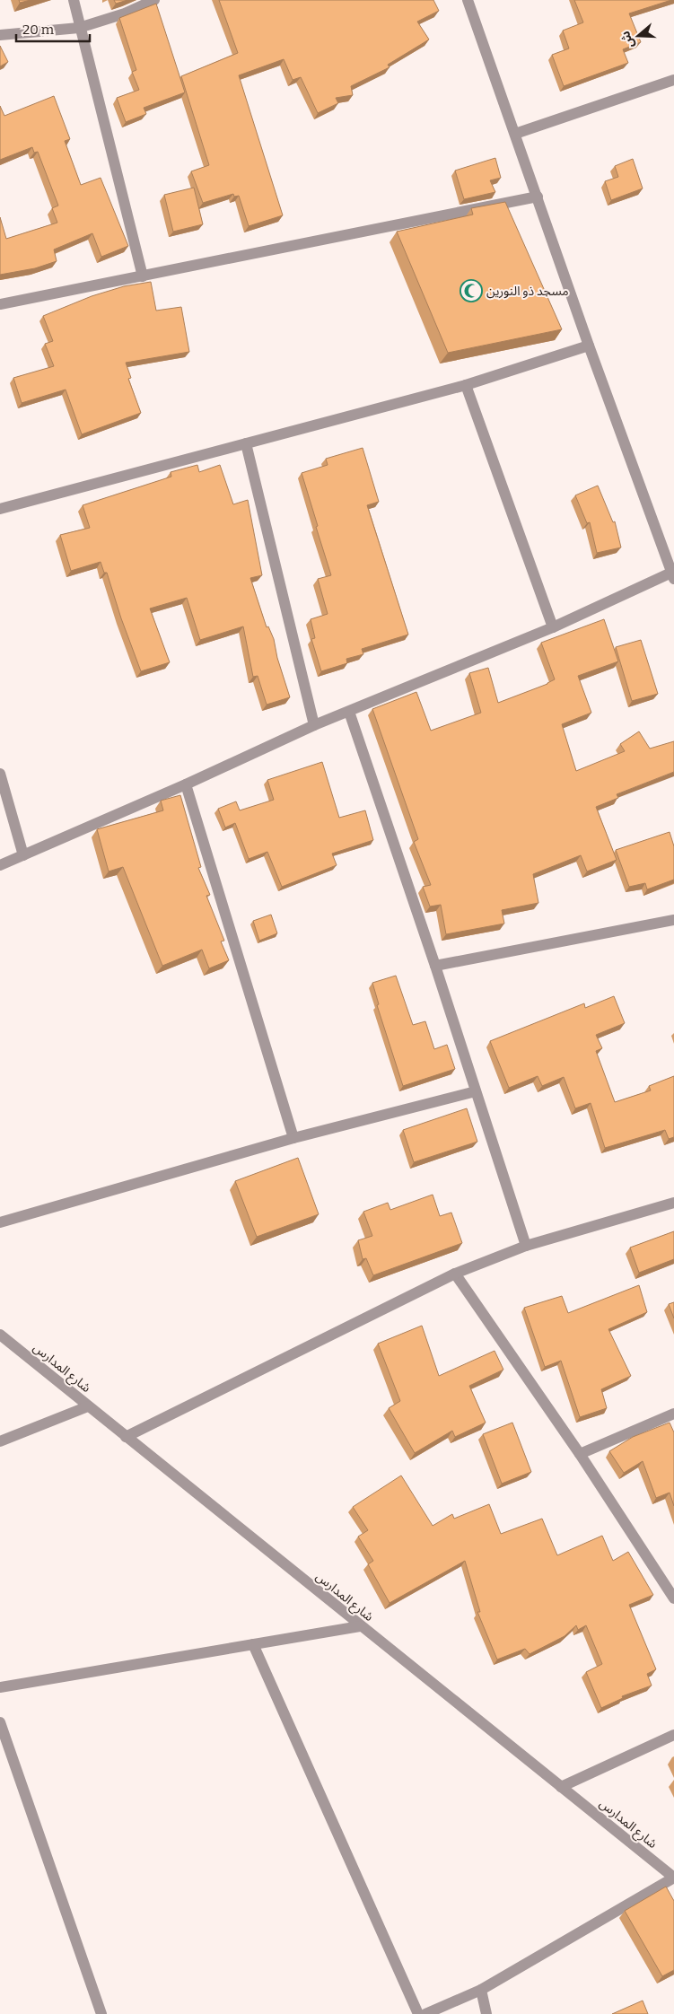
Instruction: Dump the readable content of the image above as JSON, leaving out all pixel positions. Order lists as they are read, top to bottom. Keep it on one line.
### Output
{"streets":{"street":["شارع المدارس"]},"places":{"mosque":["مسجد ذو النورين"]},"scale_bar":"20 m","north":"left"}
